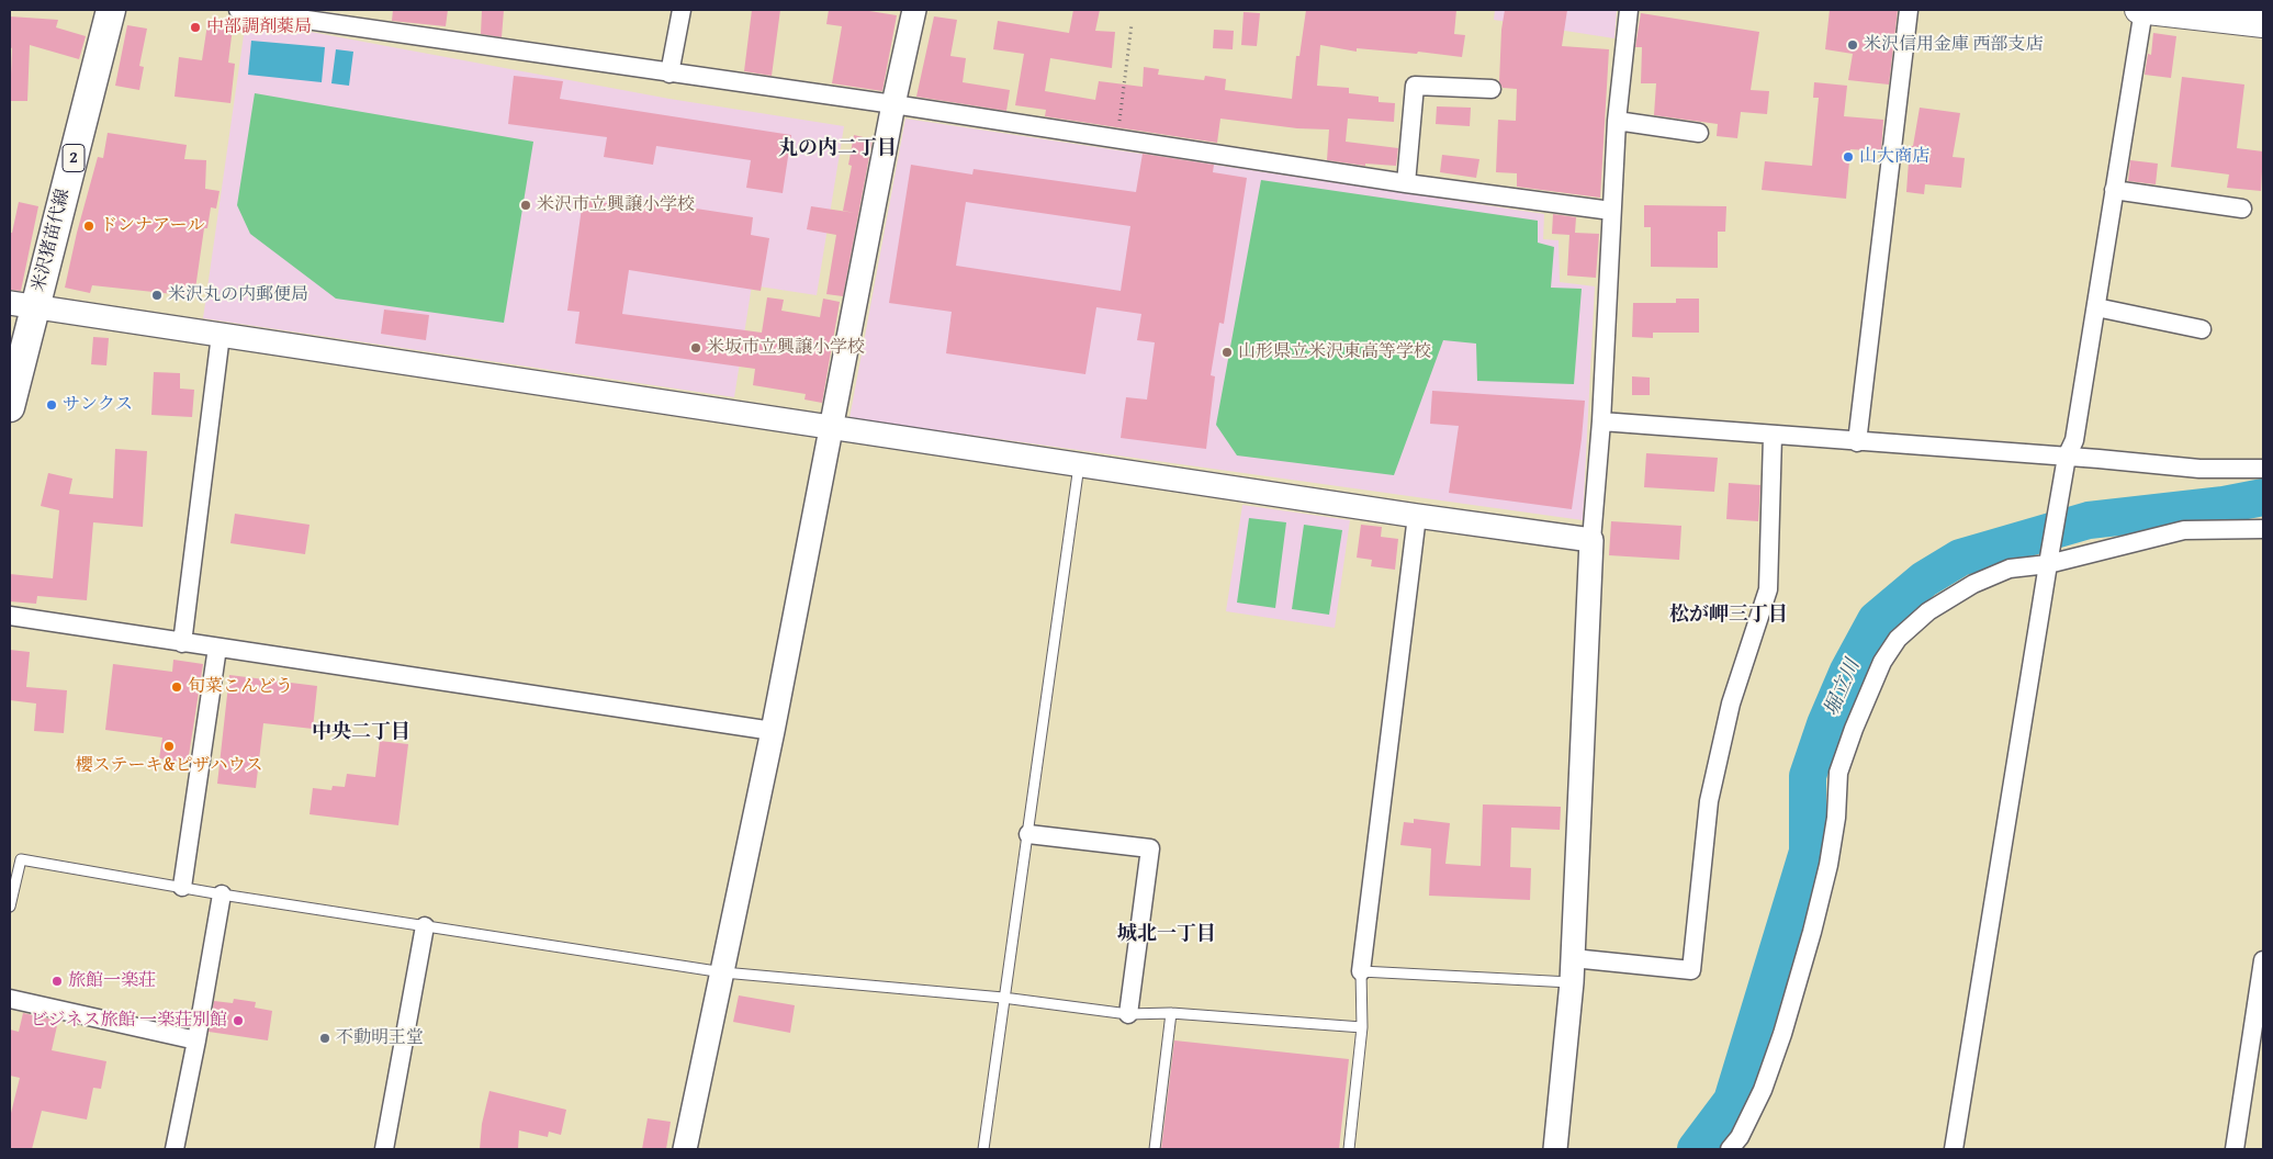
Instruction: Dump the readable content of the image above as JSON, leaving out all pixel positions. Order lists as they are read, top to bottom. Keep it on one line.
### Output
{"streets":{"main road":["2","米沢猪苗代線"]},"districts":["丸の内二丁目","松が岬三丁目","中央二丁目","城北一丁目"],"water":["堀立川"],"places":["中部調剤薬局","米沢信用金庫 西部支店","山大商店","米沢市立興譲小学校","ドンナアール","米沢丸の内郵便局","米坂市立興譲小学校","山形県立米沢東高等学校","サンクス","旬菜こんどう","櫻ステーキ&ピザハウス","旅館一楽荘","ビジネス旅館 一楽荘別館","不動明王堂"]}
